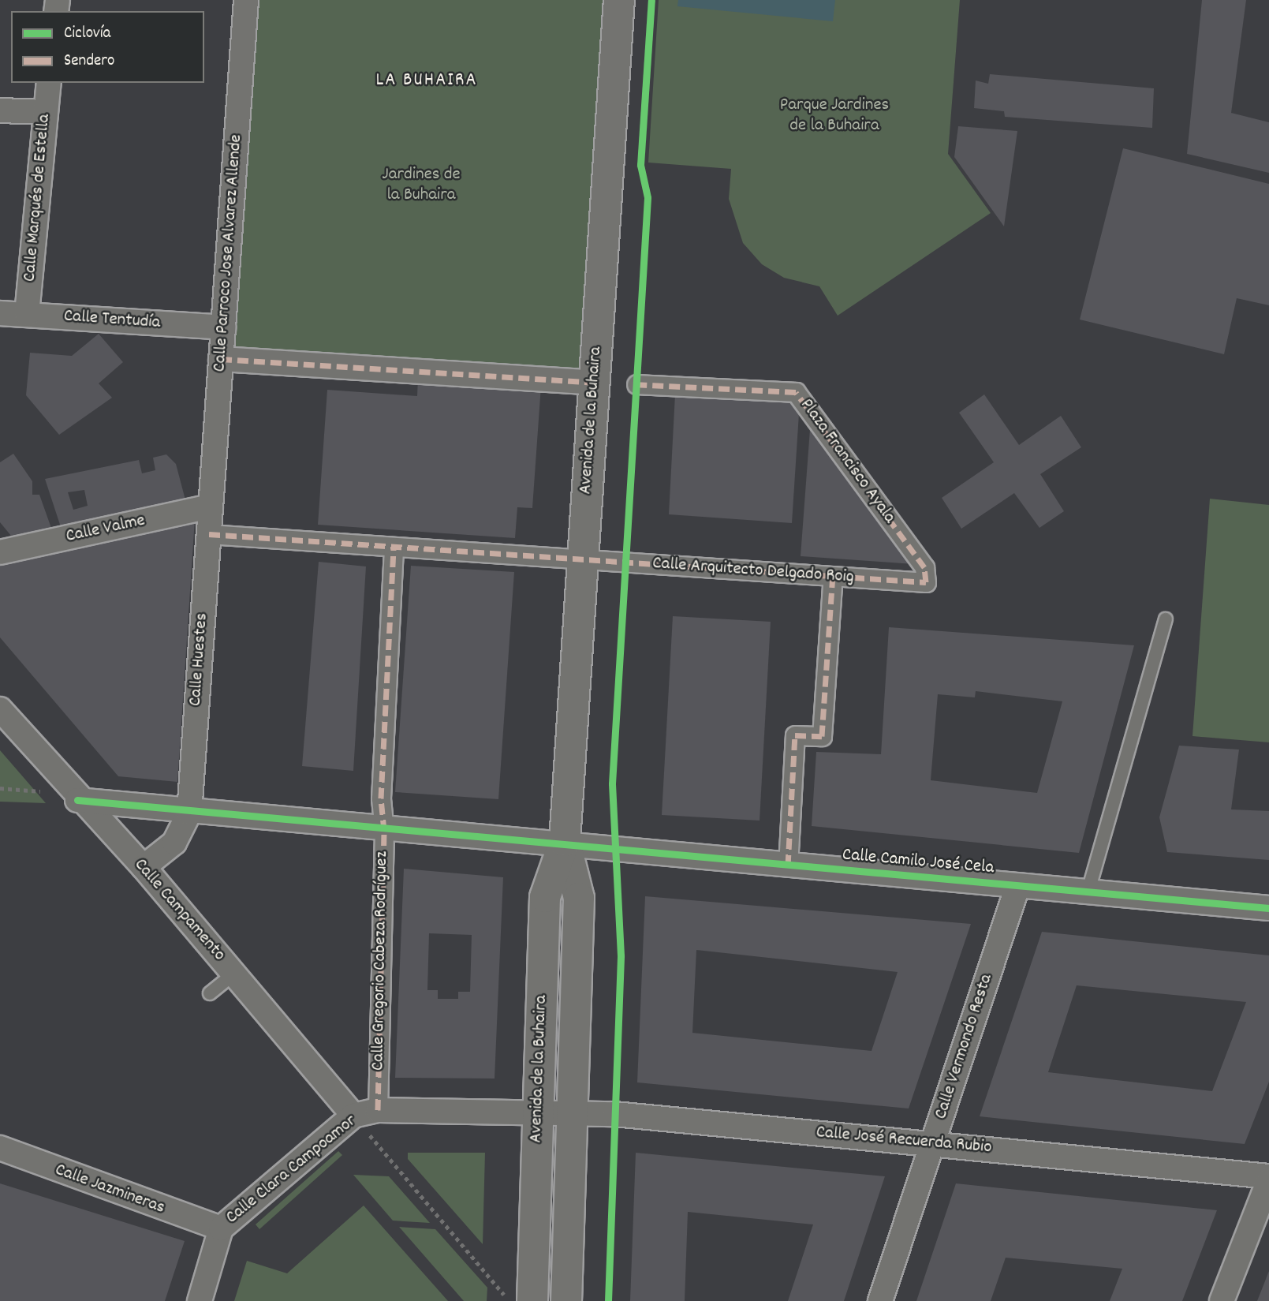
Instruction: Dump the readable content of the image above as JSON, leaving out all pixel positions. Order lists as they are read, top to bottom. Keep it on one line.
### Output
{"streets":{"main road":["Avenida de la Buhaira"],"street":["Calle Marqués de Estella","Calle Parroco Jose Alvarez Allende","Calle Tentudía","Plaza Francisco Ayala","Calle Valme","Calle Arquitecto Delgado Roig","Calle Huestes","Calle Camilo José Cela","Calle Campamento","Calle Gregorio Cabeza Rodríguez","Calle Vermondo Resta","Calle José Recuerda Rubio","Calle Clara Campoamor","Calle Jazmineras"]},"crossings":[["Calle Marqués de Estella","Calle Tentudía"],["Calle Parroco Jose Alvarez Allende","Calle Tentudía"],["Calle Parroco Jose Alvarez Allende","Calle Valme"],["Calle Parroco Jose Alvarez Allende","Calle Huestes"],["Avenida de la Buhaira","Calle Arquitecto Delgado Roig"],["Avenida de la Buhaira","Calle Camilo José Cela"],["Avenida de la Buhaira","Calle José Recuerda Rubio"],["Avenida de la Buhaira","Calle Clara Campoamor"],["Plaza Francisco Ayala","Calle Arquitecto Delgado Roig"],["Calle Valme","Calle Huestes"],["Calle Arquitecto Delgado Roig","Calle Huestes"],["Calle Arquitecto Delgado Roig","Calle Gregorio Cabeza Rodríguez"],["Calle Huestes","Calle Camilo José Cela"],["Calle Camilo José Cela","Calle Campamento"],["Calle Camilo José Cela","Calle Gregorio Cabeza Rodríguez"],["Calle Camilo José Cela","Calle Vermondo Resta"],["Calle Campamento","Calle Clara Campoamor"],["Calle Gregorio Cabeza Rodríguez","Calle Clara Campoamor"],["Calle Vermondo Resta","Calle José Recuerda Rubio"],["Calle José Recuerda Rubio","Calle Clara Campoamor"],["Calle Clara Campoamor","Calle Jazmineras"]],"districts":["LA BUHAIRA"],"parks":["Parque Jardines de la Buhaira","Jardines de la Buhaira"],"legend":["Ciclovía","Sendero"]}
